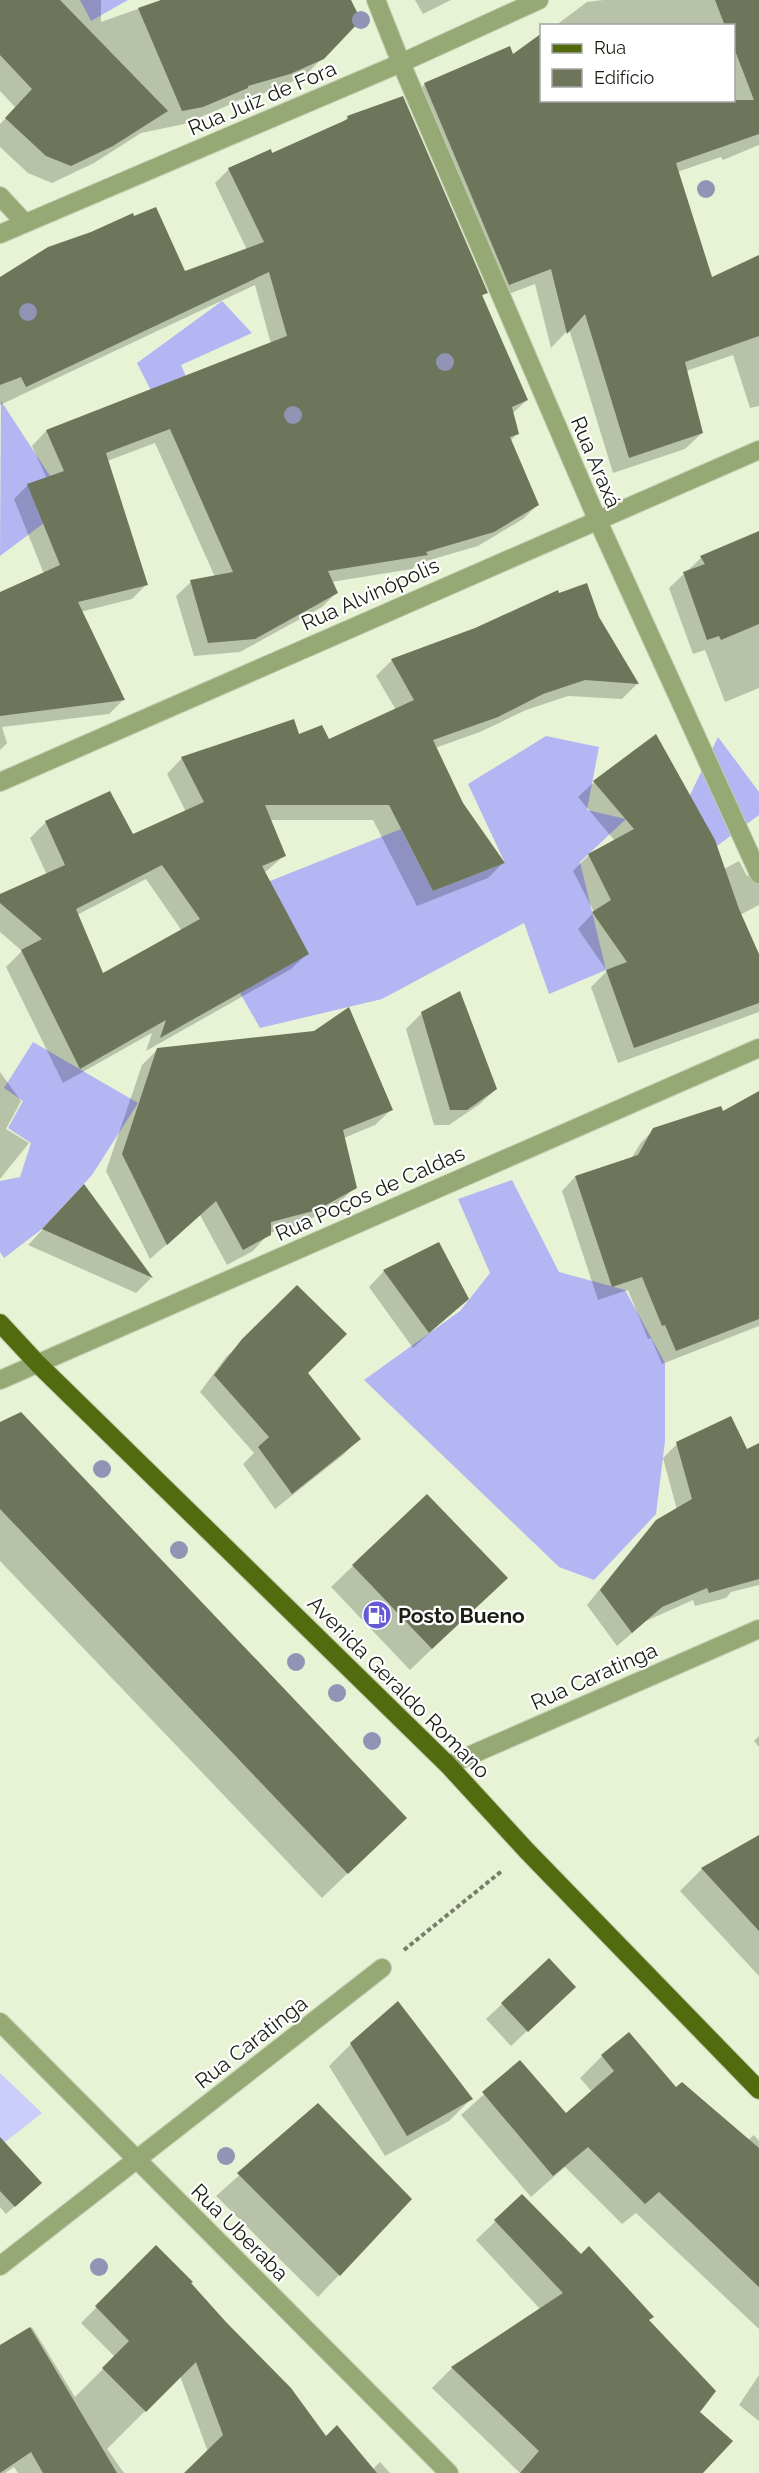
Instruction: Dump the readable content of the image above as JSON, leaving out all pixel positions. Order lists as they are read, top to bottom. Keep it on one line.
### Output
{"streets":{"main road":["Avenida Geraldo Romano"],"street":["Rua Juiz de Fora","Rua Araxá","Rua Alvinópolis","Rua Poços de Caldas","Rua Caratinga","Rua Uberaba"]},"crossings":[["Rua Juiz de Fora","Rua Araxá"],["Rua Araxá","Rua Alvinópolis"],["Rua Poços de Caldas","Avenida Geraldo Romano"],["Rua Caratinga","Avenida Geraldo Romano"],["Rua Caratinga","Rua Uberaba"]],"places":{"fuel station":["Posto Bueno"]},"legend":["Rua","Edifício"]}
